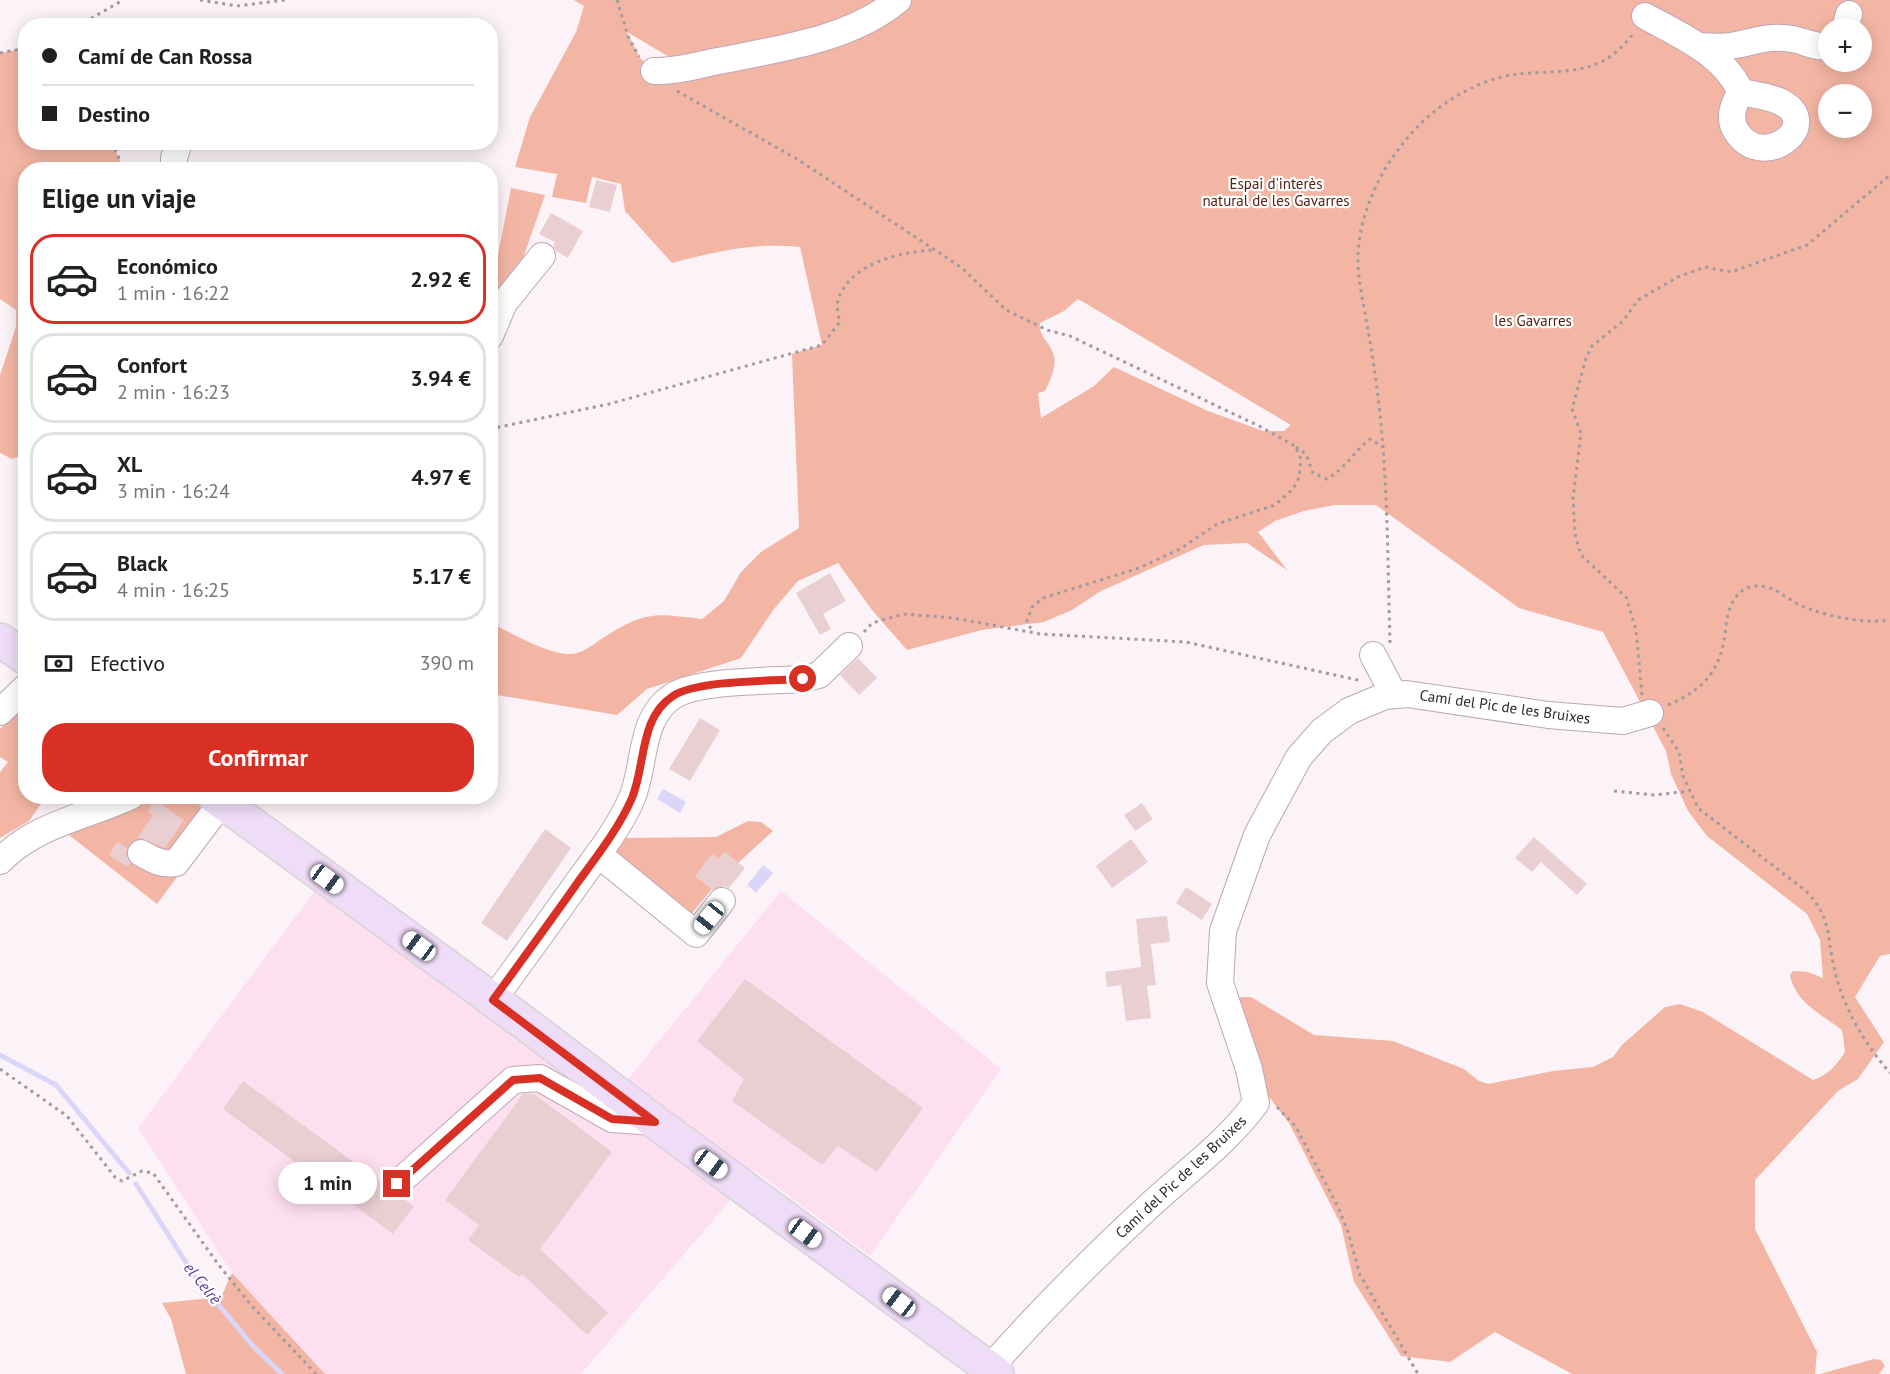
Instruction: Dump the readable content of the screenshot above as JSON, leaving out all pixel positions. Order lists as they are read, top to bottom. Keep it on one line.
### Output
{"streets":{"street":["Camí del Pic de les Bruixes"]},"water":["el Celrè"],"parks":["Espai d'interès natural de les Gavarres","les Gavarres"],"page":{"map_buttons":["+","−"],"banner":["Camí de Can Rossa","Destino"],"heading":"Elige un viaje","list":[{"name":"Económico","note":"1 min · 16:22","value":"2.92 €"},{"name":"Confort","note":"2 min · 16:23","value":"3.94 €"},{"name":"XL","note":"3 min · 16:24","value":"4.97 €"},{"name":"Black","note":"4 min · 16:25","value":"5.17 €"}],"pay":["Efectivo","390 m"],"buttons":"Confirmar","bubble":"1 min"}}
